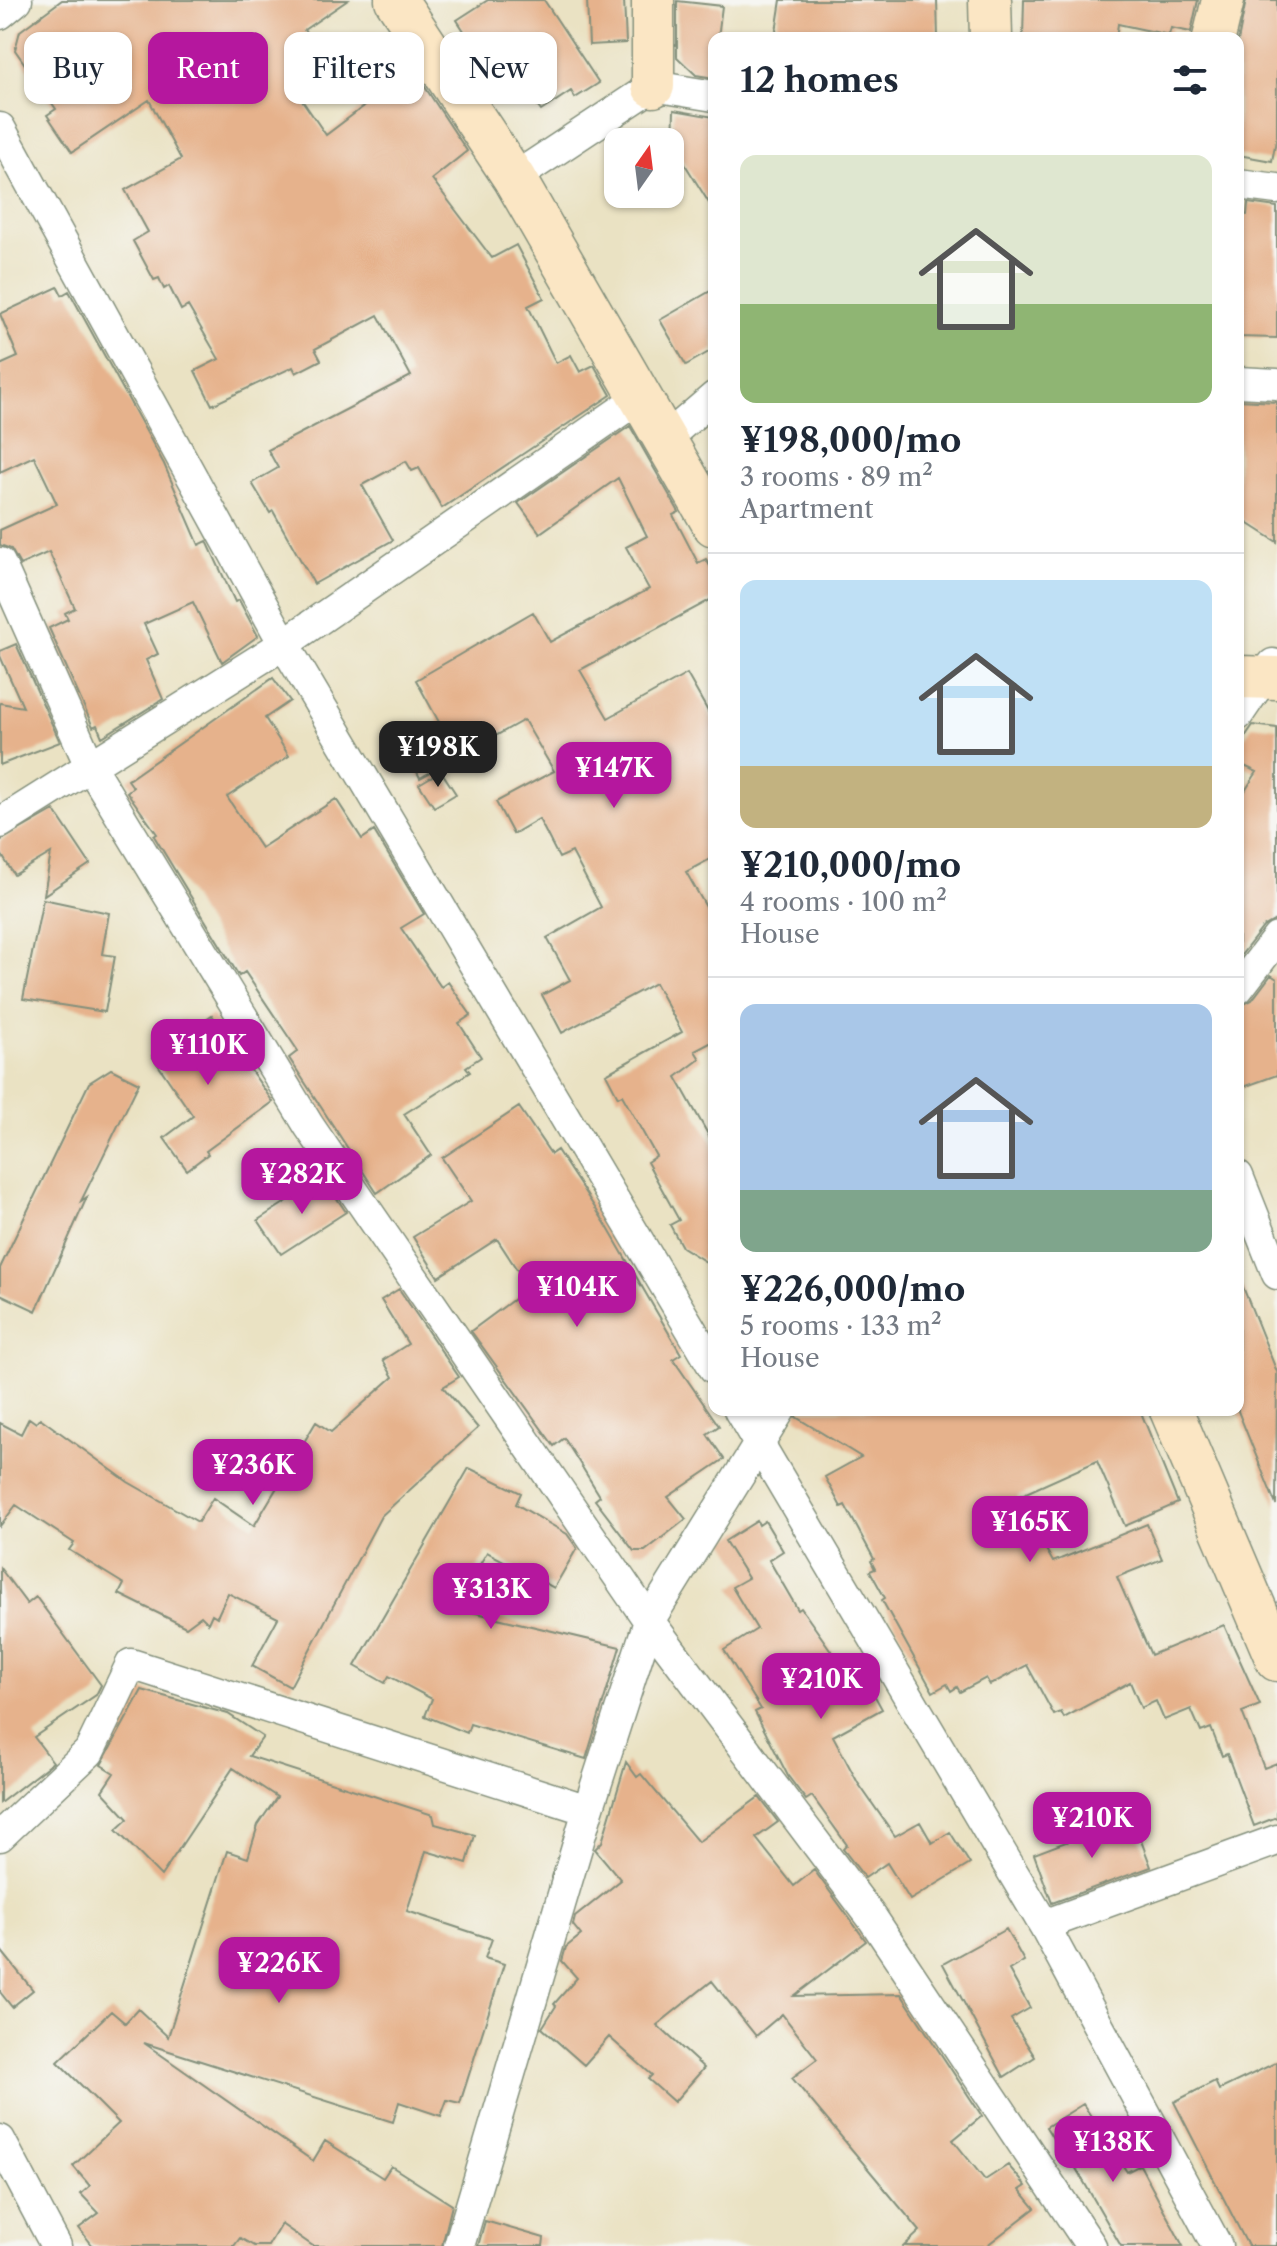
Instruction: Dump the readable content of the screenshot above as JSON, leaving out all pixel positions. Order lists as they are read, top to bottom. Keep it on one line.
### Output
{"north":"top","page":{"chip":["Buy","Rent","Filters","New"],"heading":"12 homes","list":[{"name":"¥198,000/mo","note":"3 rooms · 89 m² · Apartment"},{"name":"¥210,000/mo","note":"4 rooms · 100 m² · House"},{"name":"¥226,000/mo","note":"5 rooms · 133 m² · House"}],"price":["¥198K","¥147K","¥110K","¥282K","¥104K","¥236K","¥165K","¥313K","¥210K","¥210K","¥226K","¥138K"]}}
